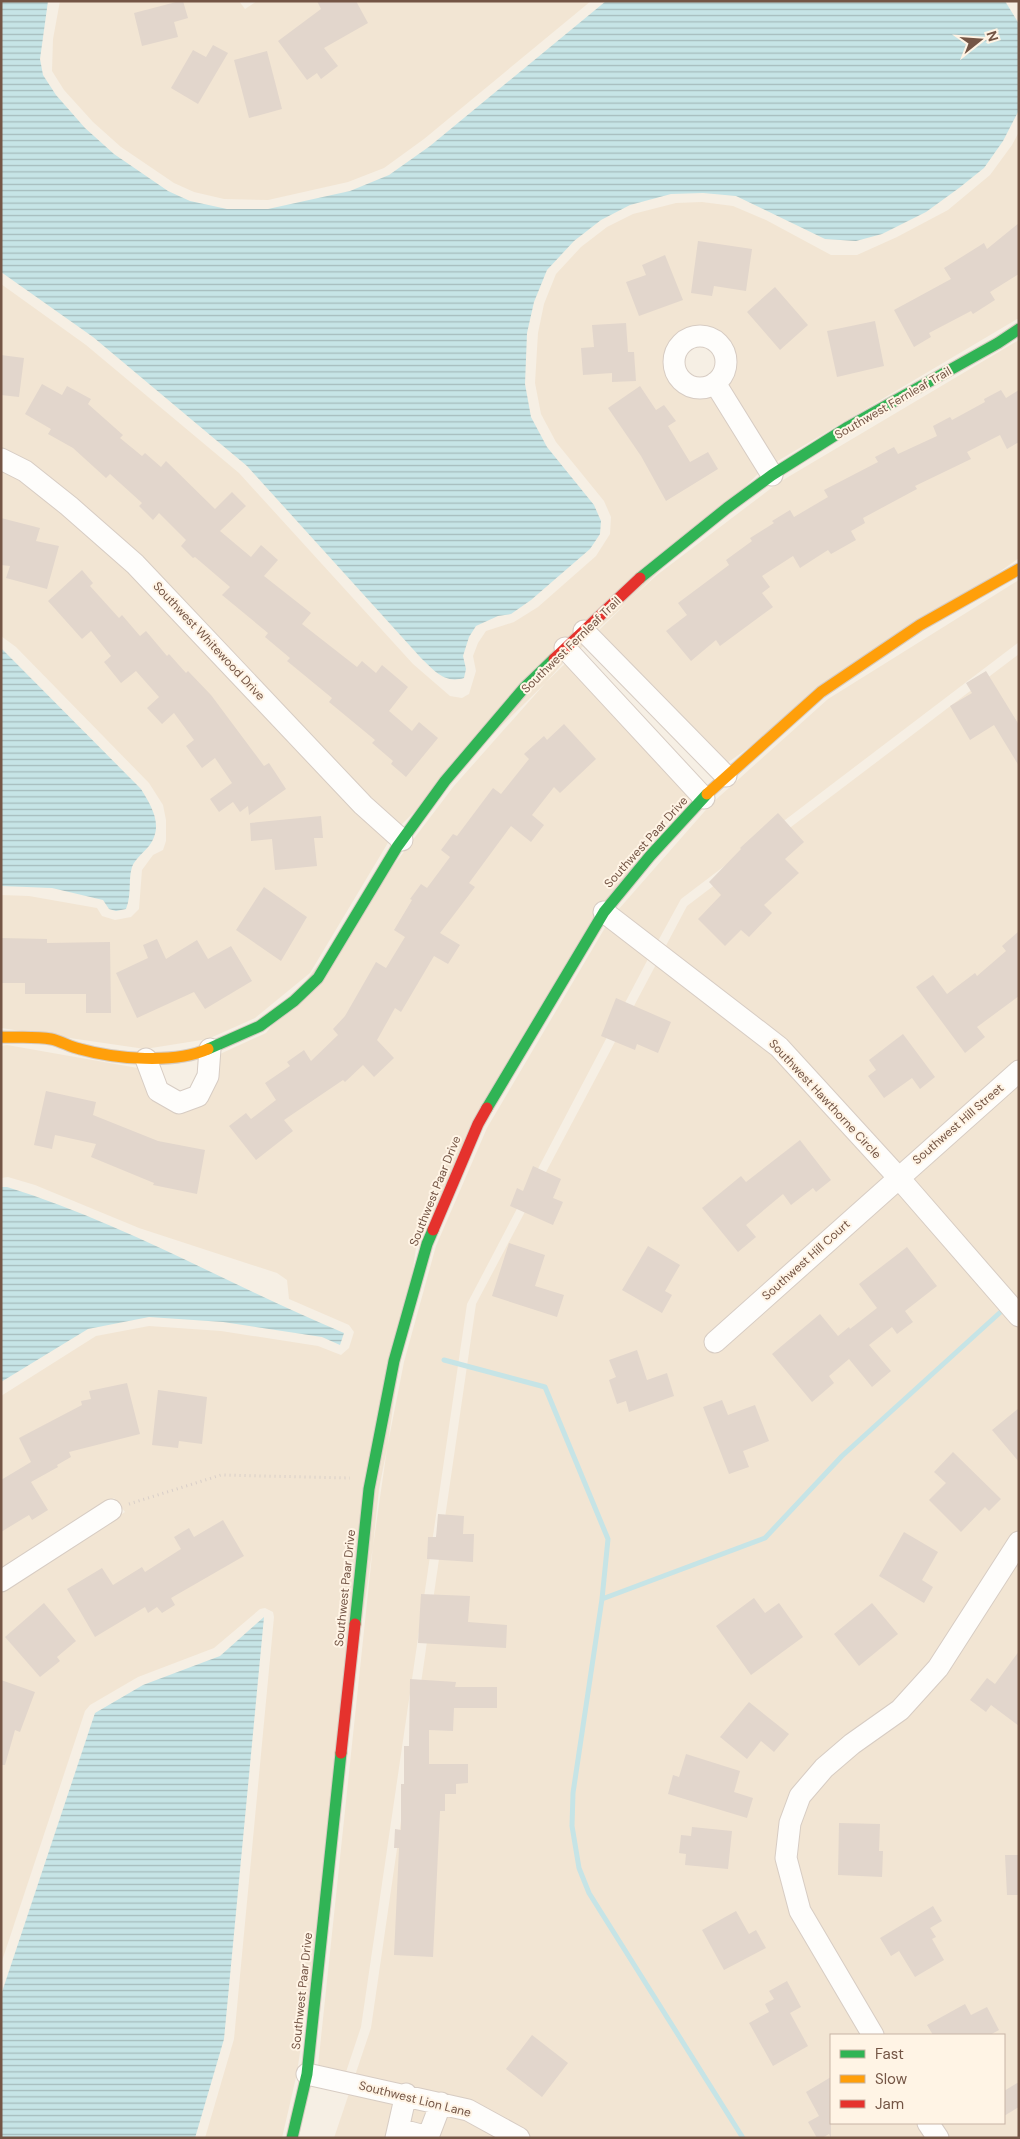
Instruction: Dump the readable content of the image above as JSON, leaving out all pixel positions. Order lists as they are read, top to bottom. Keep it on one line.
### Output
{"streets":{"street":["Southwest Fernleaf Trail","Southwest Whitewood Drive","Southwest Paar Drive","Southwest Hawthorne Circle","Southwest Hill Street","Southwest Hill Court","Southwest Lion Lane"]},"crossings":[["Southwest Fernleaf Trail","Southwest Whitewood Drive"],["Southwest Paar Drive","Southwest Hawthorne Circle"],["Southwest Paar Drive","Southwest Lion Lane"],["Southwest Hawthorne Circle","Southwest Hill Street"],["Southwest Hawthorne Circle","Southwest Hill Court"],["Southwest Hill Street","Southwest Hill Court"]],"legend":["Fast","Slow","Jam"],"north":"right"}
